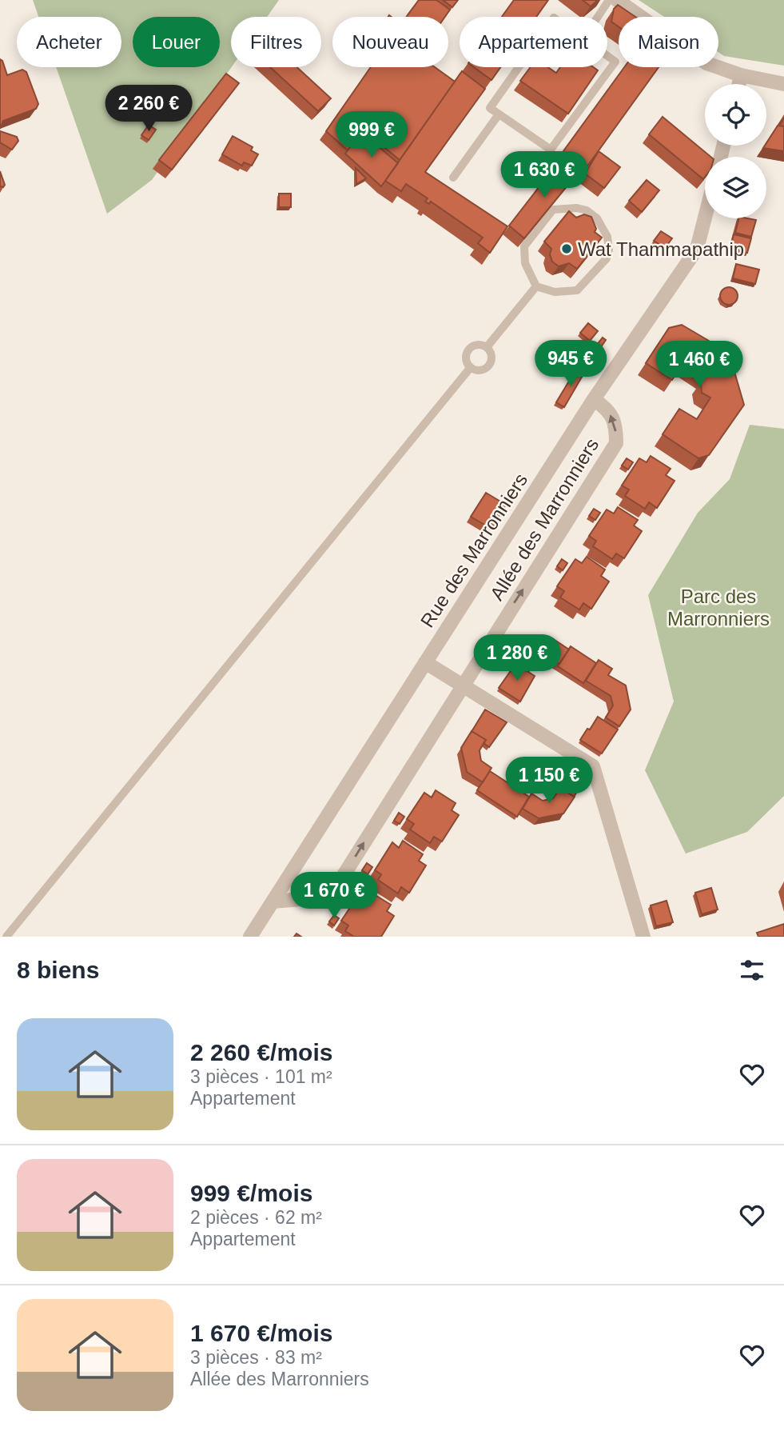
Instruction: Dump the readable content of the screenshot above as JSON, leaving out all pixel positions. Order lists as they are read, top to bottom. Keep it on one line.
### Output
{"streets":{"street":["Allée des Marronniers","Rue des Marronniers"]},"crossings":[["Allée des Marronniers","Rue des Marronniers"]],"one_way":["Allée des Marronniers"],"parks":["Parc des Marronniers"],"places":["Wat Thammapathip"],"page":{"chip":["Acheter","Louer","Filtres","Nouveau","Appartement","Maison"],"price":["2 260 €","999 €","1 630 €","945 €","1 460 €","1 280 €","1 150 €","1 670 €"],"heading":"8 biens","list":[{"name":"2 260 €/mois","note":"3 pièces · 101 m² · Appartement"},{"name":"999 €/mois","note":"2 pièces · 62 m² · Appartement"},{"name":"1 670 €/mois","note":"3 pièces · 83 m² · Allée des Marronniers"}]}}
